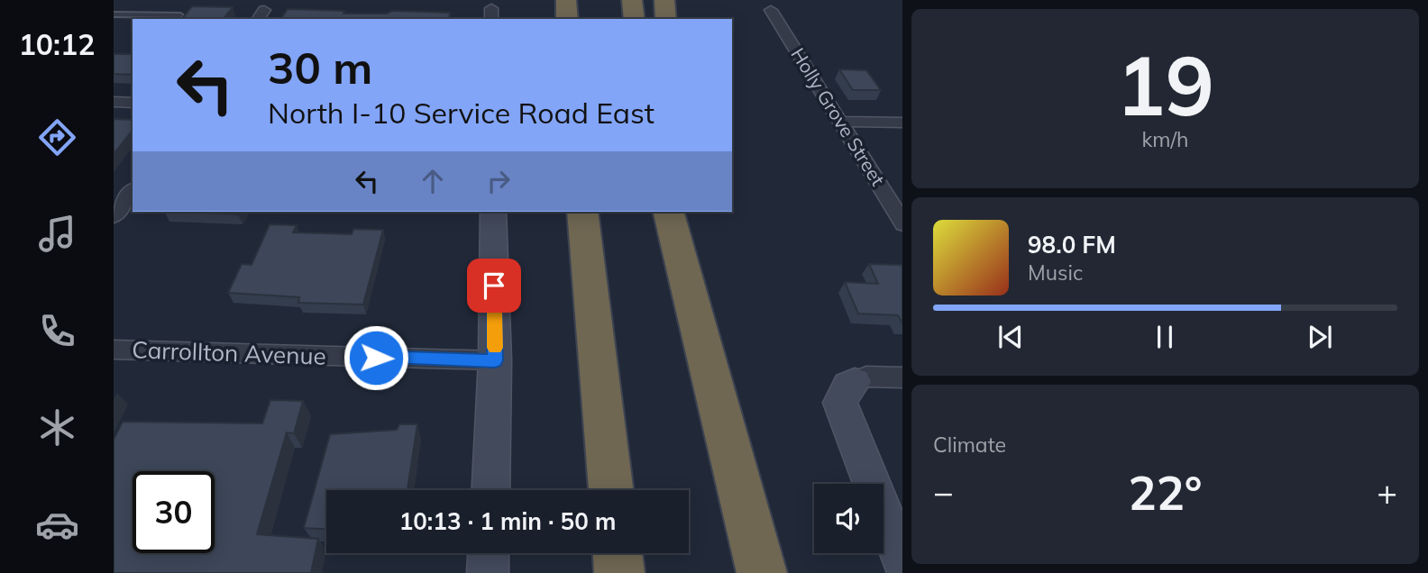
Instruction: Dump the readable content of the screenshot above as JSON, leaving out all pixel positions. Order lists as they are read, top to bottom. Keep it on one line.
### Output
{"streets":{"street":["Holly Grove Street","Carrollton Avenue"]},"page":{"tabs":"10:12","tile":[["19","km/h"],"Climate"],"turn":["30 m","North I-10 Service Road East"],"song":["98.0 FM","Music"],"heat":["−","22°","+"],"limit":"30","trip":"10:13 · 1 min · 50 m"}}
